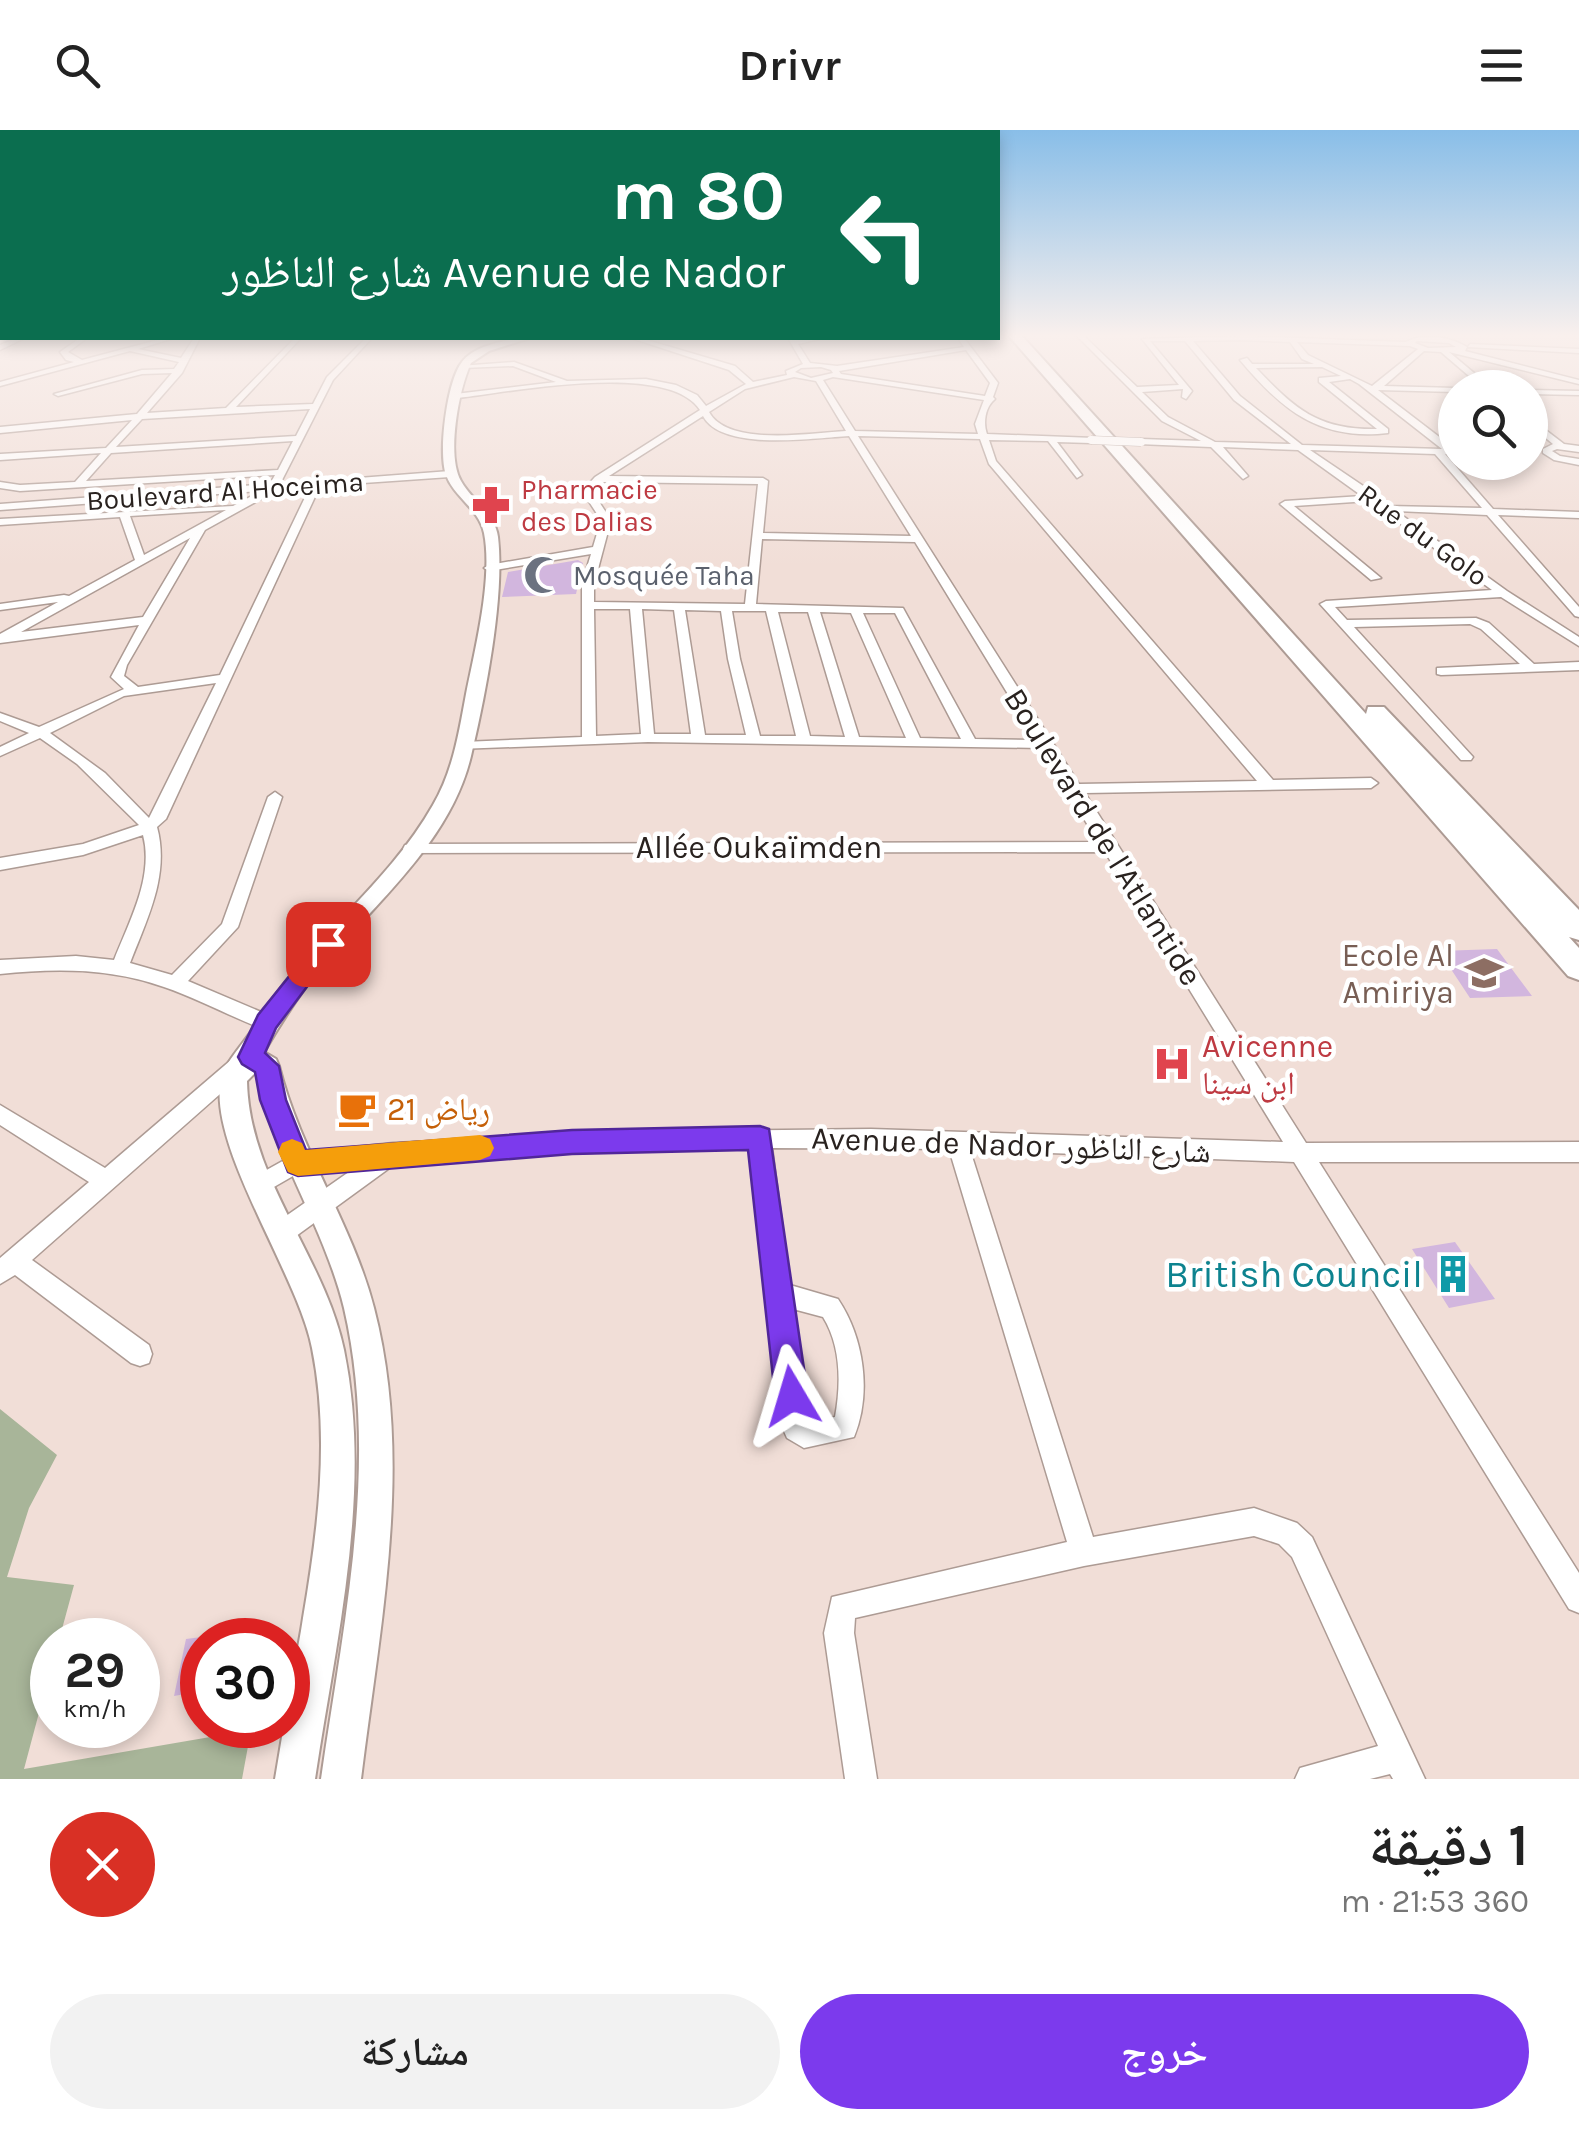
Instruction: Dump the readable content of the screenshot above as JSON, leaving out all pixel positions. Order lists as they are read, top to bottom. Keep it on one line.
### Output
{"streets":{"street":["Boulevard Al Hoceima","Rue du Golo","Boulevard de l'Atlantide","Allée Oukaïmden","Avenue de Nador شارع الناظور"]},"crossings":[["Boulevard de l'Atlantide","Allée Oukaïmden"],["Boulevard de l'Atlantide","Avenue de Nador شارع الناظور"]],"places":{"pharmacy":["Pharmacie des Dalias"],"mosque":["Mosquée Taha"],"school or university":["Ecole Al Amiriya"],"hospital":["Avicenne ابن سينا"],"cafe":["رياض 21"],"building":["British Council"]},"page":{"header":"Drivr","turn":["80 m","Avenue de Nador شارع الناظور"],"speed":"29 km/h","limit":"30","heading":["1 دقيقة","360 m · 21:53"],"buttons":["خروج","مشاركة"]}}
